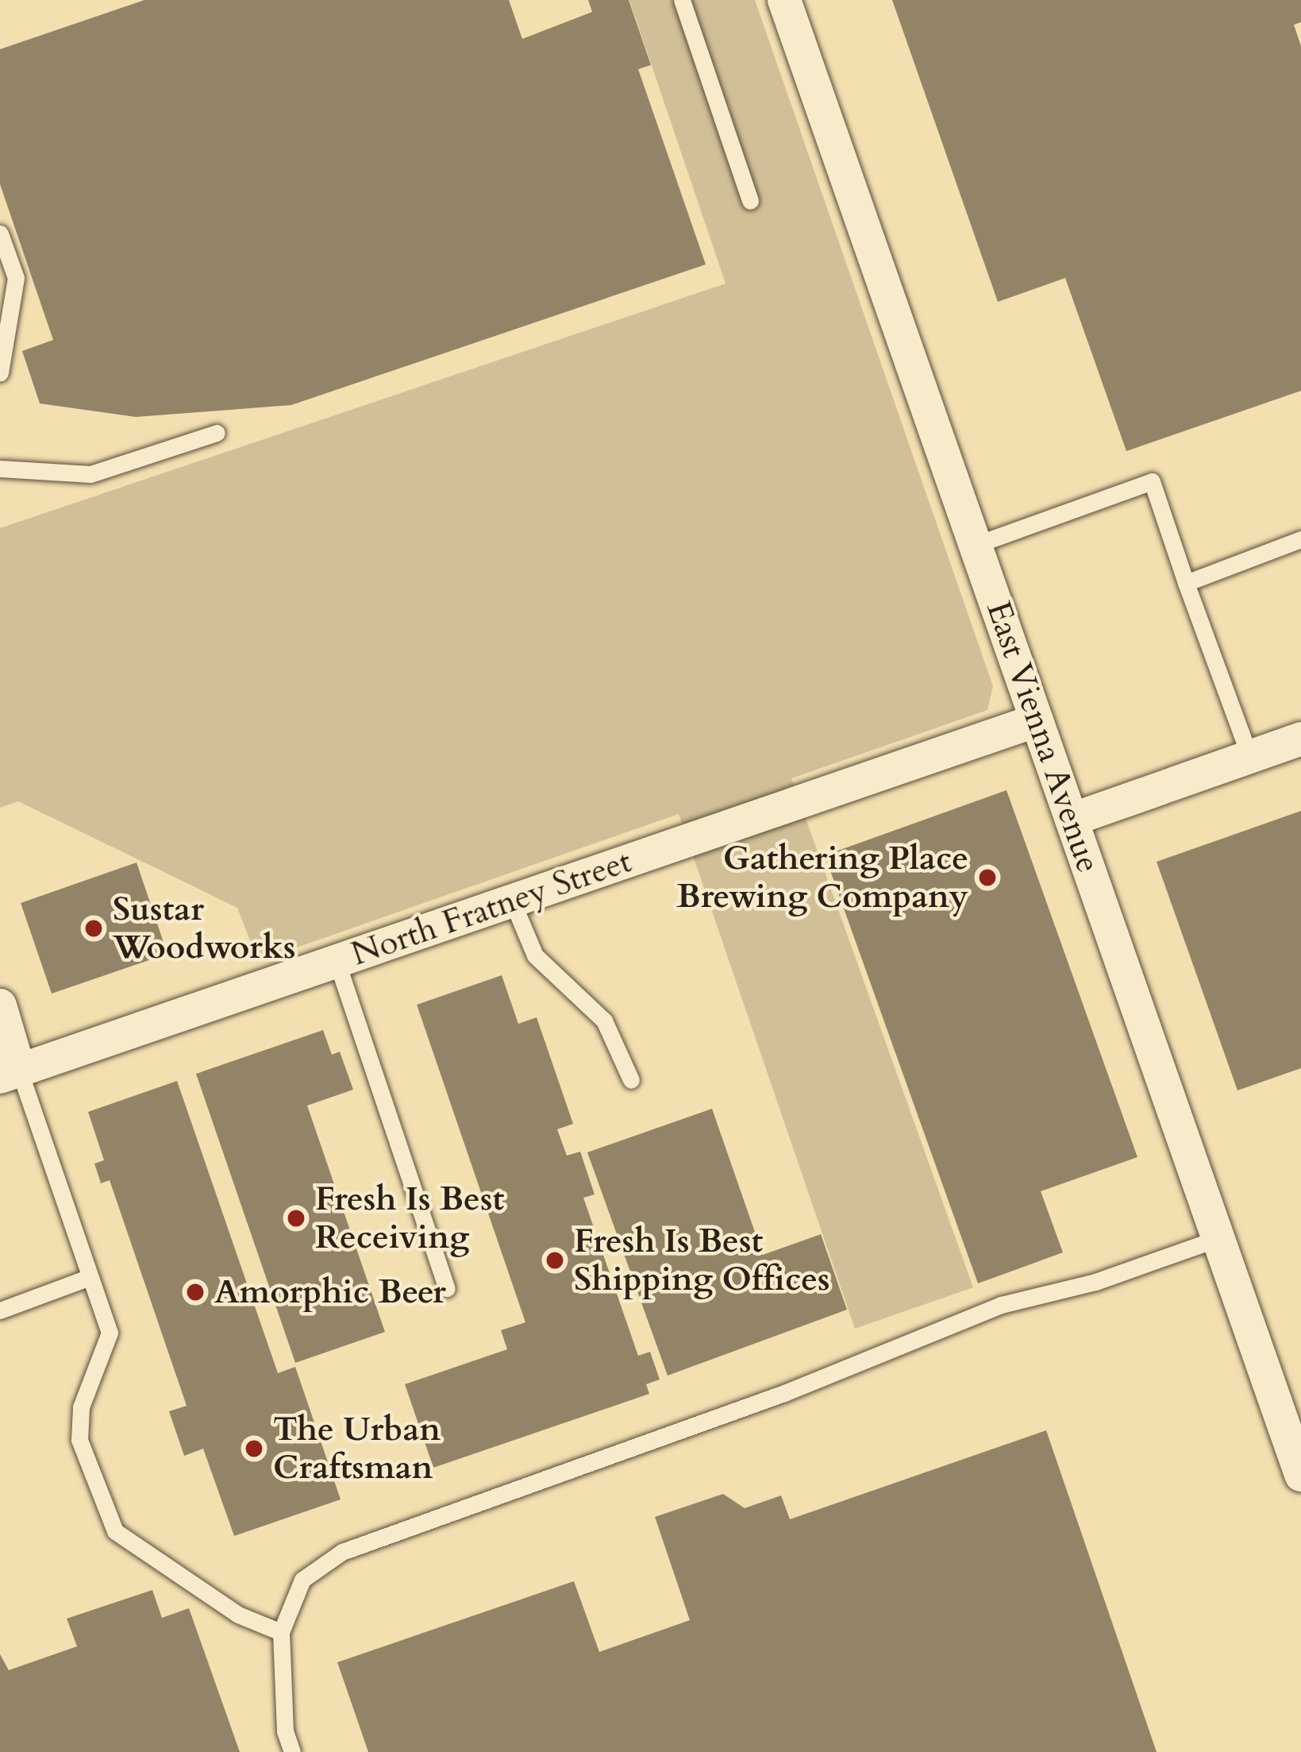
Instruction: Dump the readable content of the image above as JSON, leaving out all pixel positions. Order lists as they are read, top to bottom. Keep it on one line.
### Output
{"streets":{"street":["East Vienna Avenue","North Fratney Street"]},"crossings":[["East Vienna Avenue","North Fratney Street"]],"places":["Gathering Place Brewing Company","Sustar Woodworks","Fresh Is Best Receiving","Fresh Is Best Shipping Offices","Amorphic Beer","The Urban Craftsman"]}
